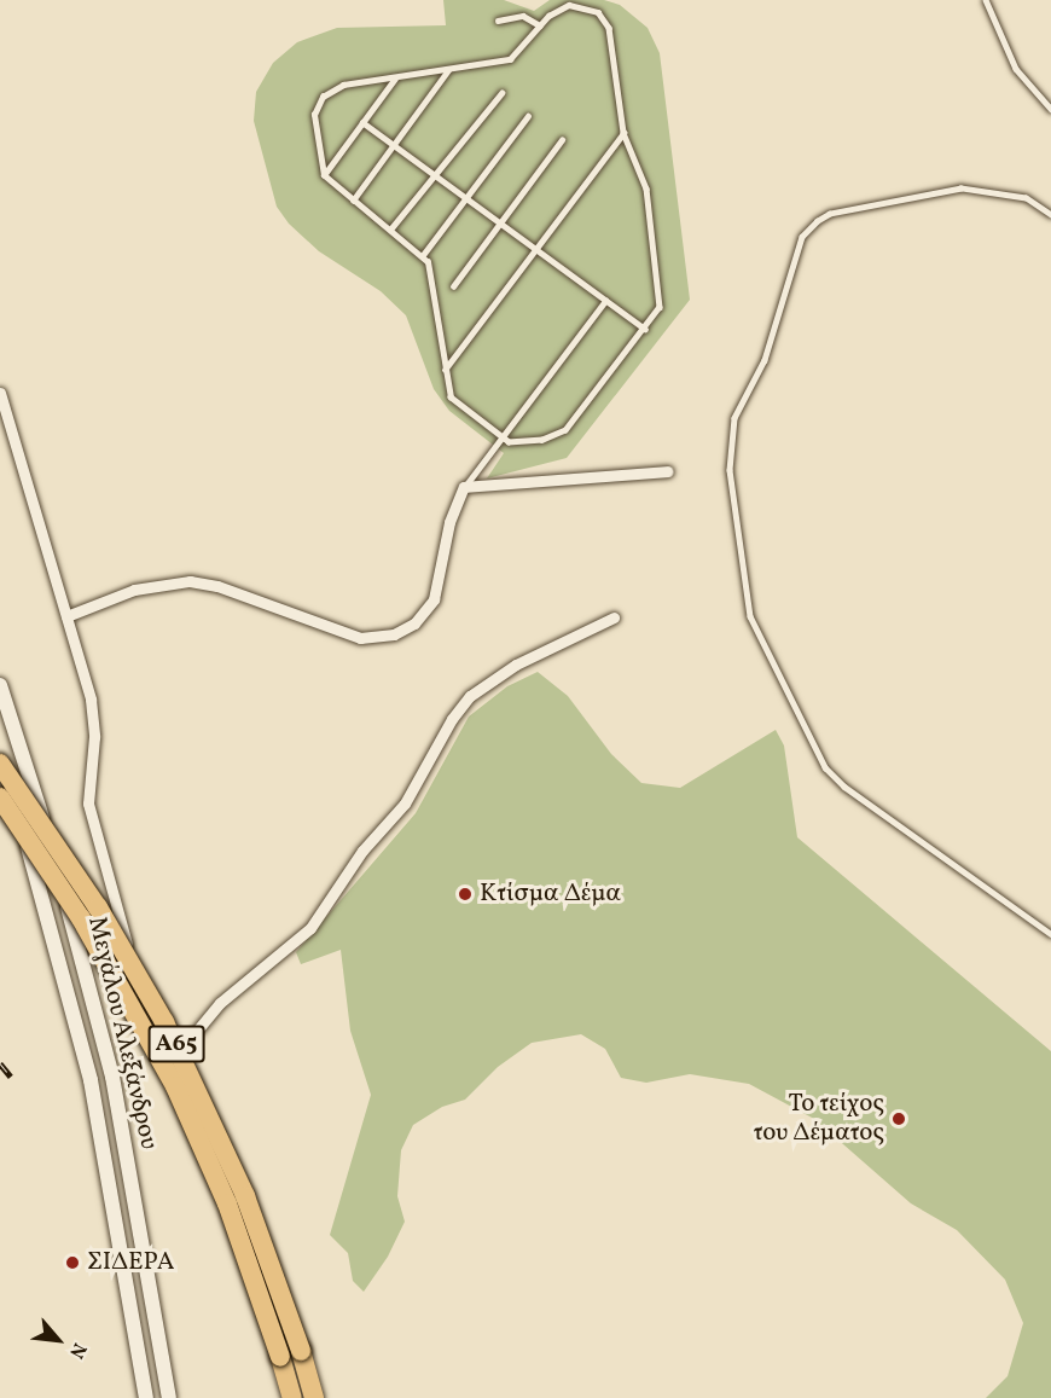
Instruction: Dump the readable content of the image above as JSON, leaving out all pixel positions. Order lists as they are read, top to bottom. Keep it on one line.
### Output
{"streets":{"highway":["Α65"],"main road":["Μεγάλου Αλεξάνδρου"]},"places":["Κτίσμα Δέμα","Το τείχος του Δέματος","ΣΙΔΕΡΑ"],"north":"bottom right"}
